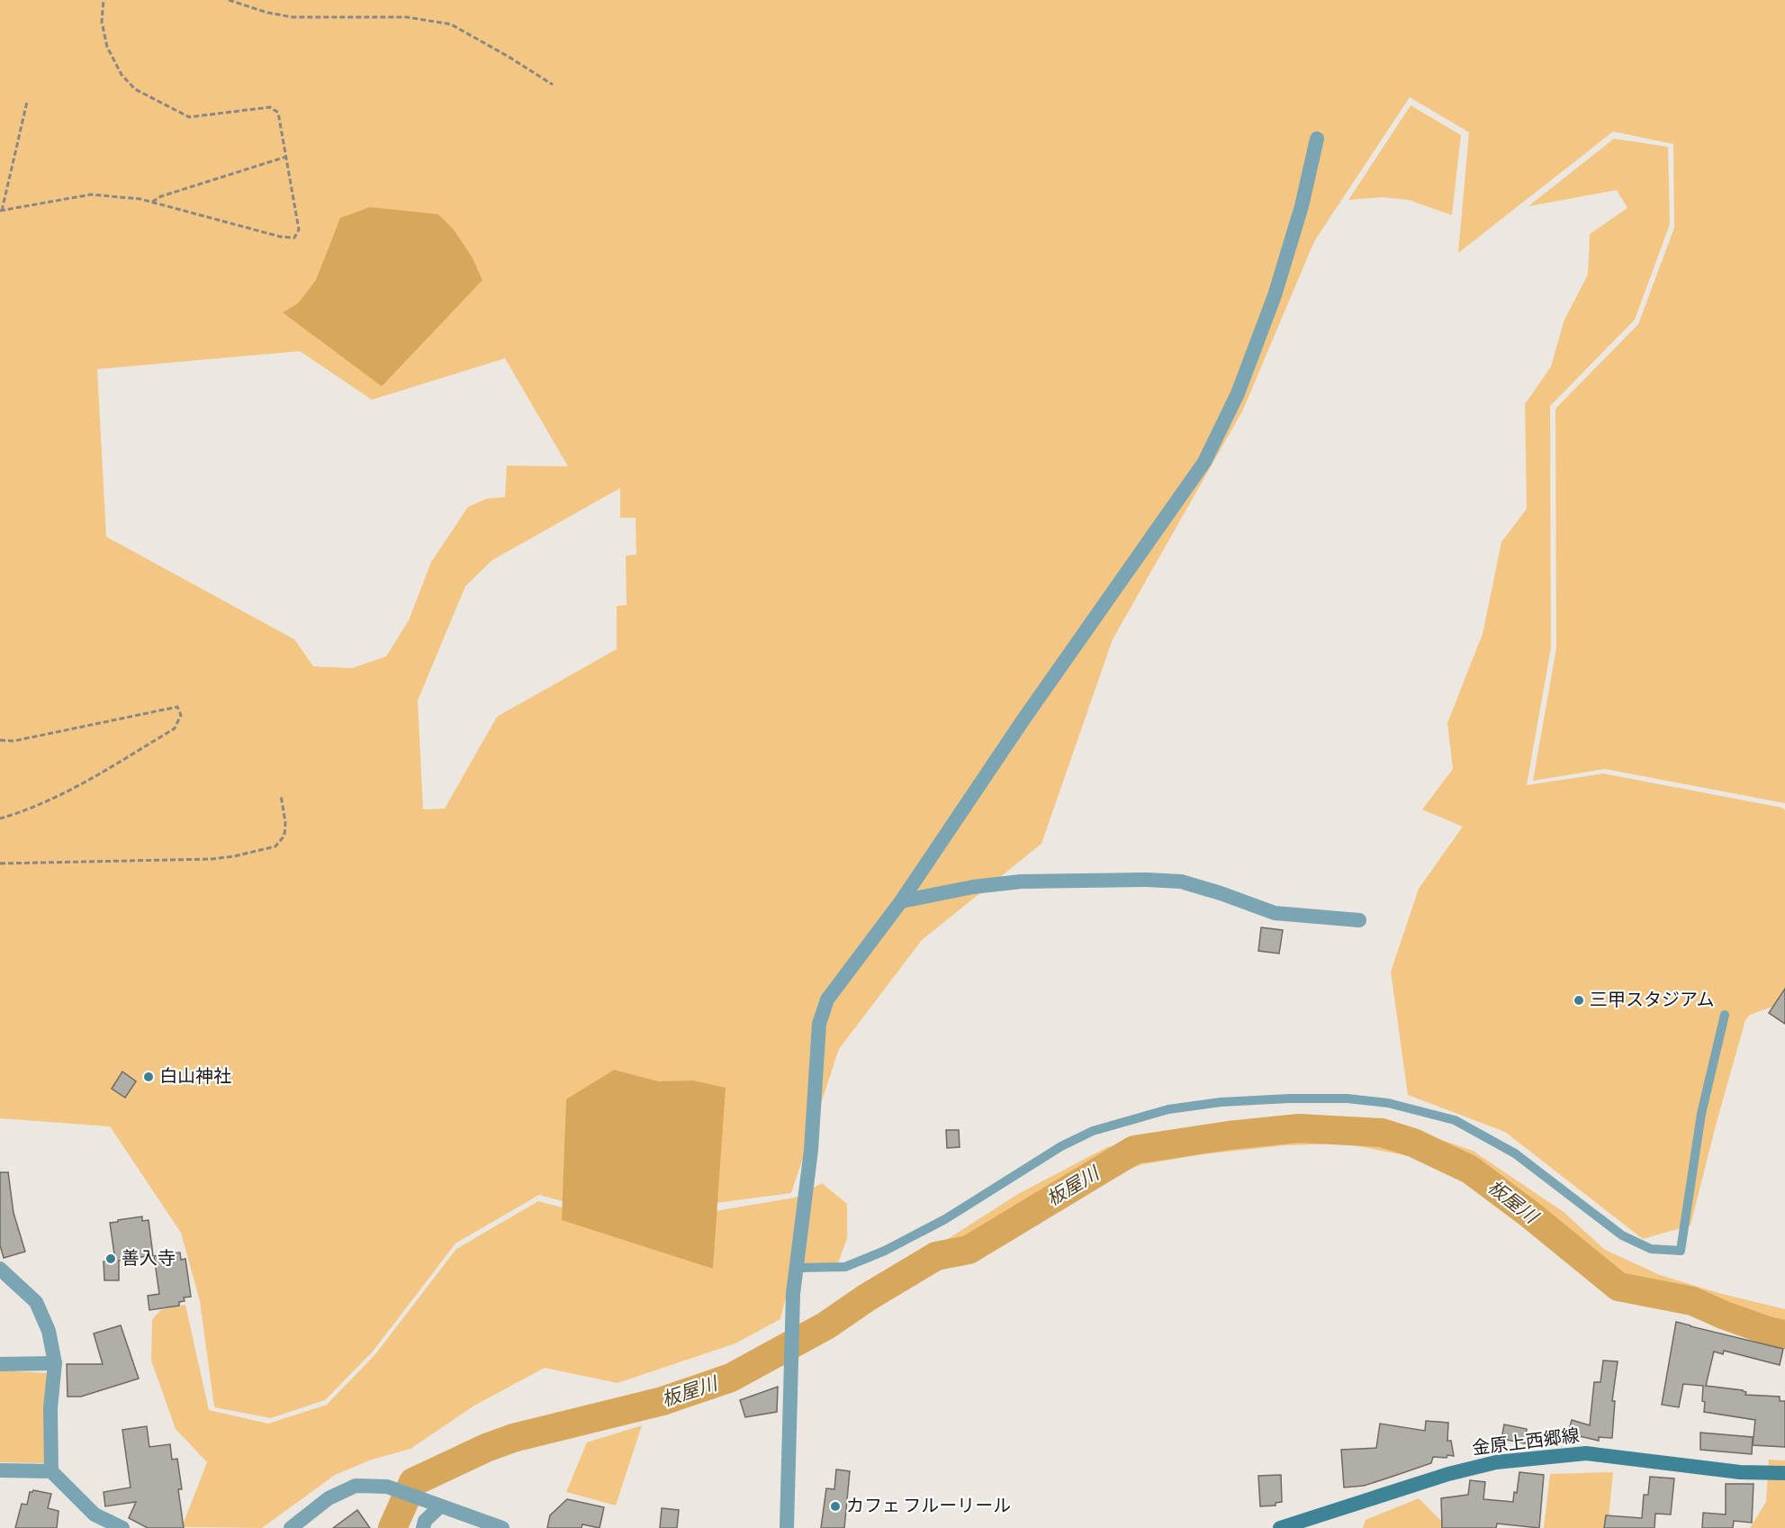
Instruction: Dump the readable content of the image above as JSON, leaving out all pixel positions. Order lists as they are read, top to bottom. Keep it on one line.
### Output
{"streets":{"main road":["金原上西郷線"]},"water":["板屋川"],"places":["三甲スタジアム","白山神社","善入寺","カフェ フルーリール"]}
